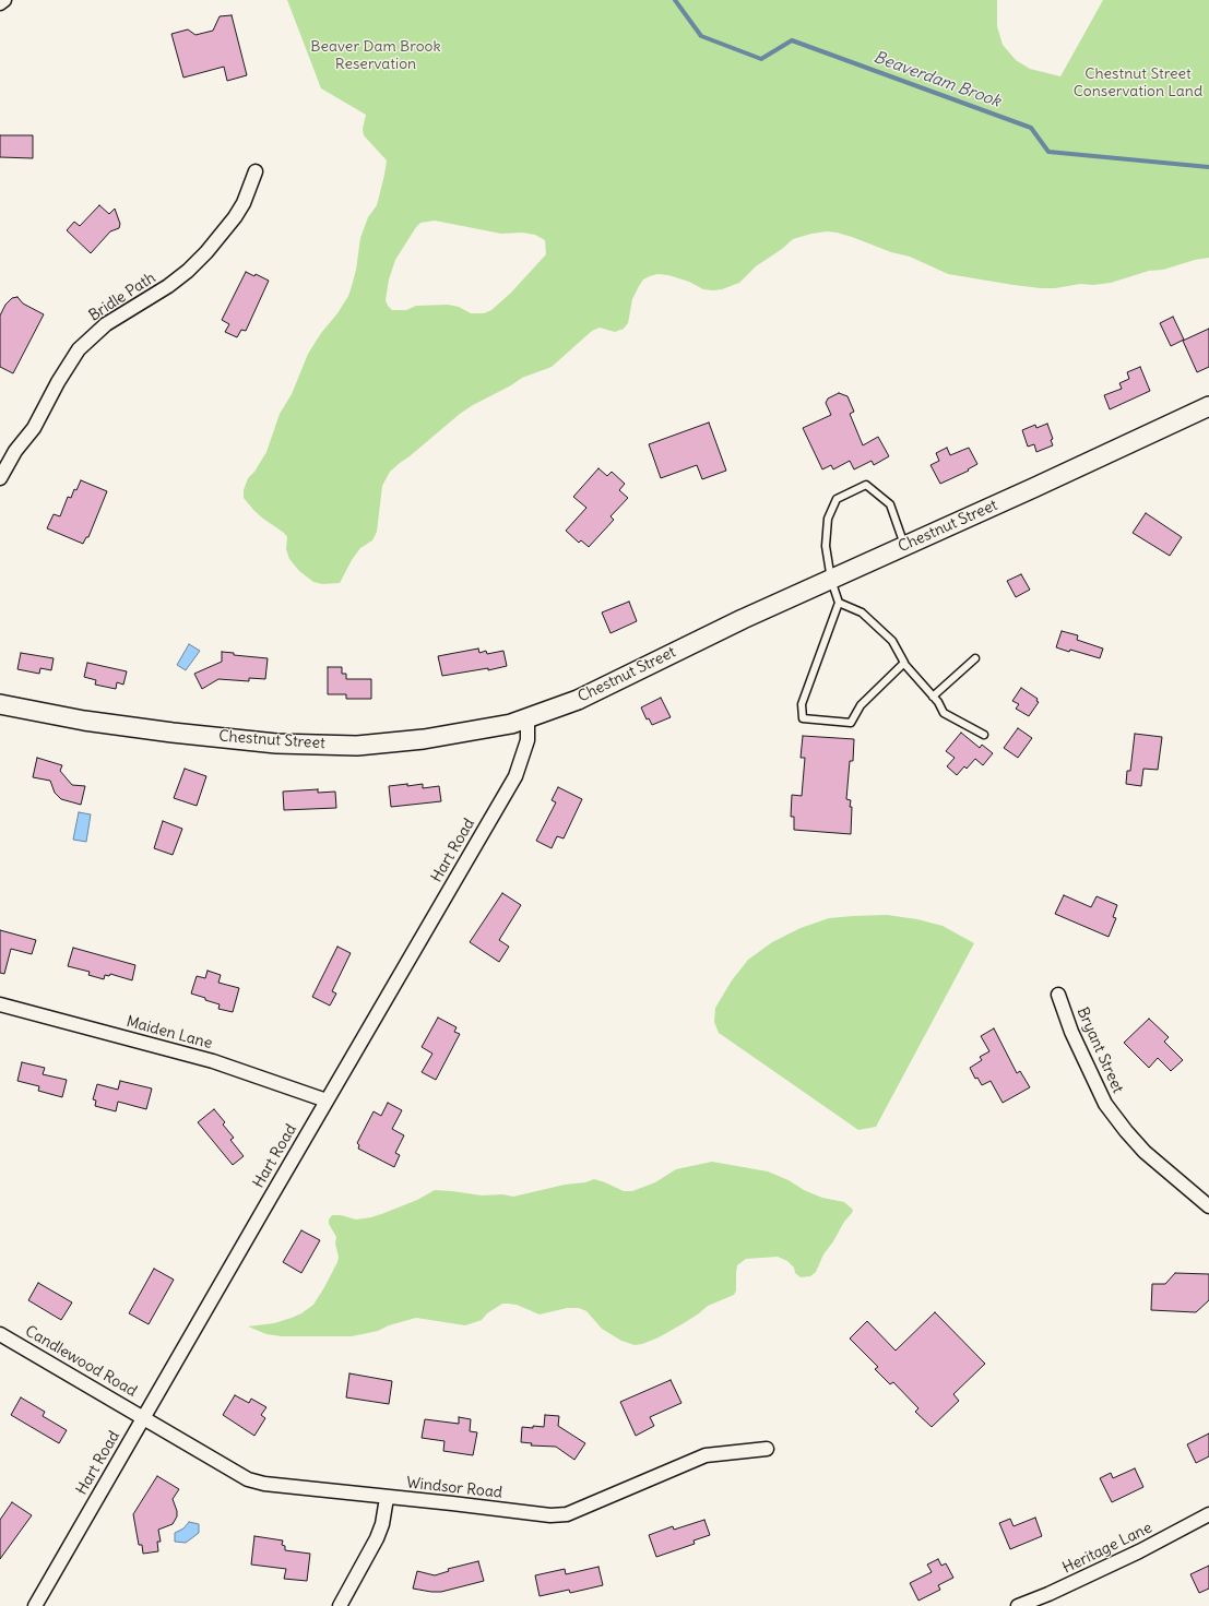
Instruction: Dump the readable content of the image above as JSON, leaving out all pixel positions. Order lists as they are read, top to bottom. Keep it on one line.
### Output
{"streets":{"street":["Bridle Path","Chestnut Street","Hart Road","Maiden Lane","Bryant Street","Candlewood Road","Windsor Road","Heritage Lane"]},"crossings":[["Chestnut Street","Hart Road"],["Hart Road","Maiden Lane"],["Hart Road","Candlewood Road"],["Hart Road","Windsor Road"],["Candlewood Road","Windsor Road"]],"water":["Beaverdam Brook"],"parks":["Beaver Dam Brook Reservation","Chestnut Street Conservation Land"]}
